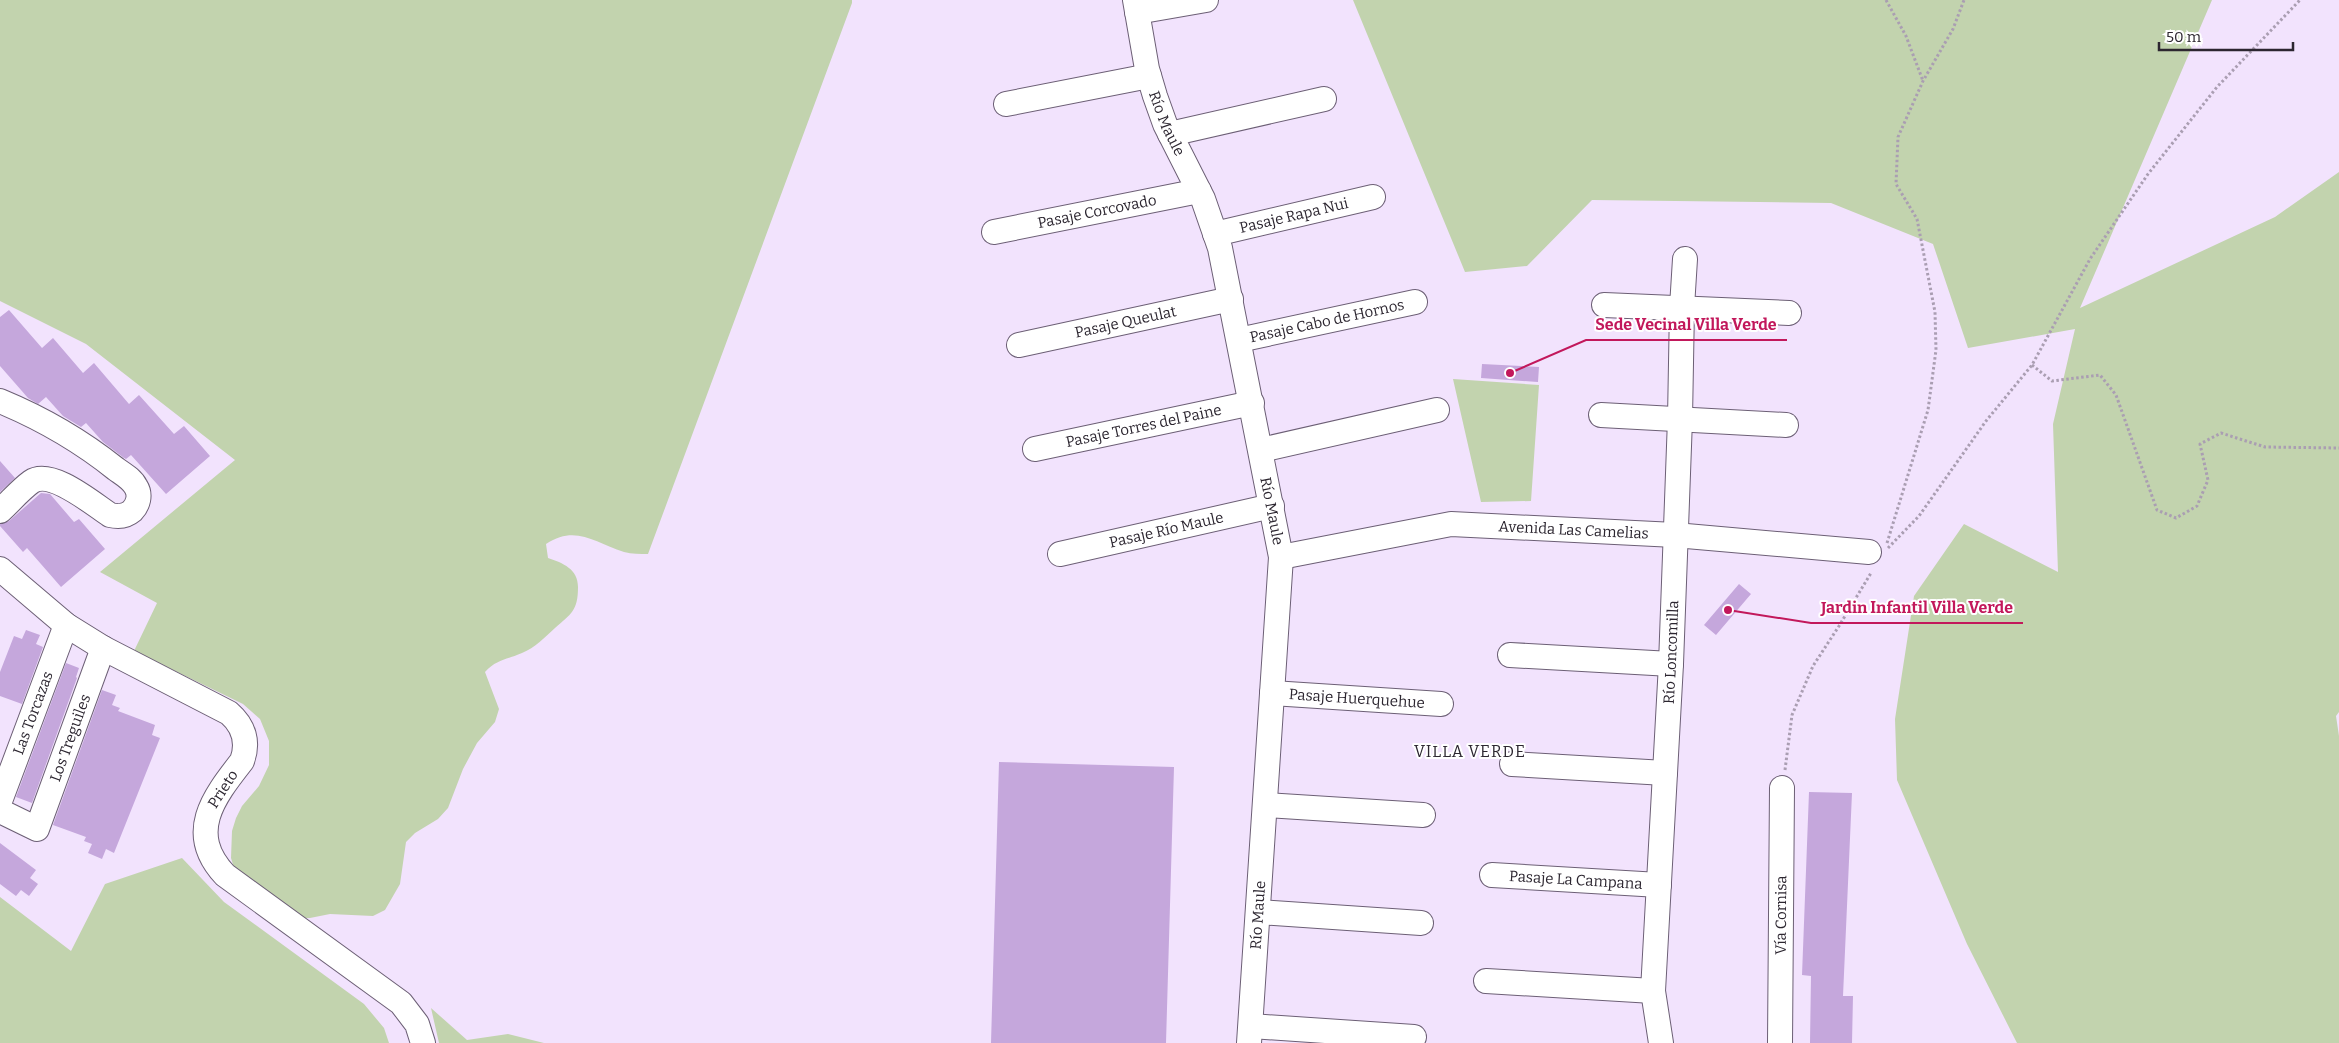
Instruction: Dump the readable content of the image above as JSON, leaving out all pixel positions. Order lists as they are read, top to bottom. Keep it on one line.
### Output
{"streets":{"street":["Río Maule","Pasaje Corcovado","Pasaje Rapa Nui","Pasaje Cabo de Hornos","Pasaje Queulat","Pasaje Torres del Paine","Pasaje Río Maule","Avenida Las Camelias","Río Loncomilla","Pasaje Huerquehue","Las Torcazas","Los Treguiles","Prieto","Pasaje La Campana","Vía Cornisa"]},"crossings":[["Río Maule","Pasaje Corcovado"],["Río Maule","Pasaje Rapa Nui"],["Río Maule","Pasaje Cabo de Hornos"],["Río Maule","Pasaje Queulat"],["Río Maule","Pasaje Torres del Paine"],["Río Maule","Pasaje Río Maule"],["Río Maule","Avenida Las Camelias"],["Río Maule","Pasaje Huerquehue"],["Avenida Las Camelias","Río Loncomilla"],["Río Loncomilla","Pasaje La Campana"],["Las Torcazas","Prieto"],["Los Treguiles","Prieto"]],"districts":["VILLA VERDE"],"places":["Sede Vecinal Villa Verde","Jardin Infantil Villa Verde"],"scale_bar":"50 m"}
